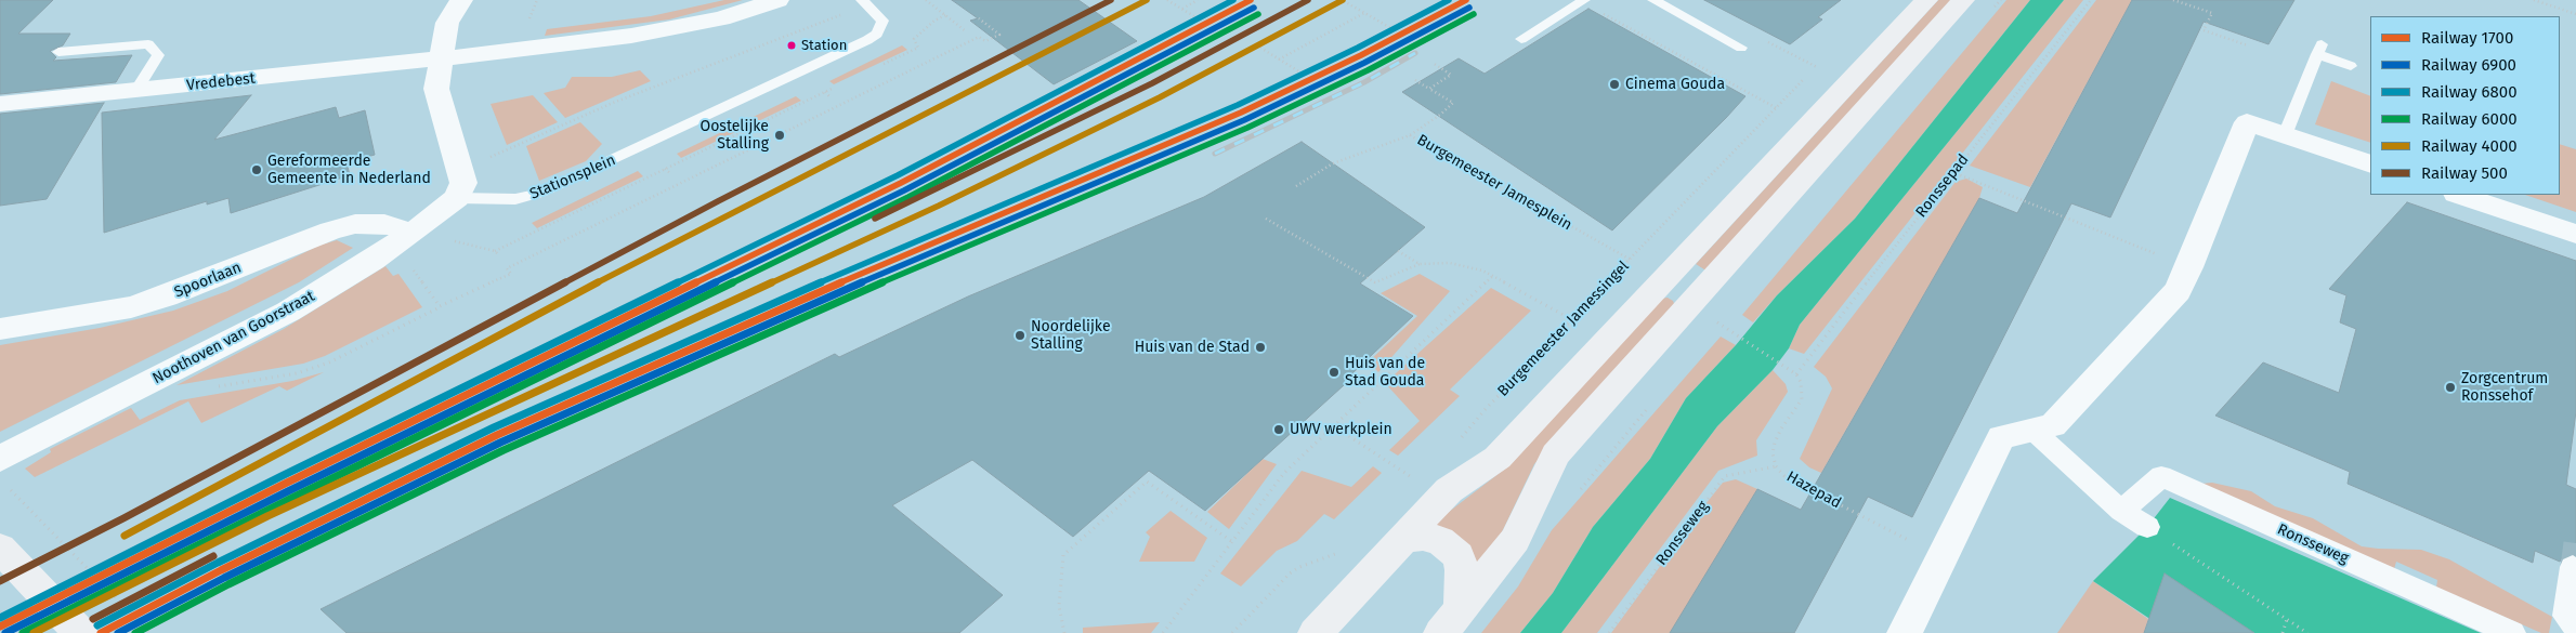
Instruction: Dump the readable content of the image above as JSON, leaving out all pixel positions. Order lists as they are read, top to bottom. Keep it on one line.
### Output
{"streets":{"street":["Vredebest","Spoorlaan","Noothoven van Goorstraat","Ronsseweg"],"lane":["Stationsplein"],"path":["Burgemeester Jamesplein","Ronssepad","Burgemeester Jamessingel","Hazepad"]},"crossings":[["Stationsplein","Noothoven van Goorstraat"],["Burgemeester Jamesplein","Burgemeester Jamessingel"],["Ronssepad","Hazepad"],["Spoorlaan","Noothoven van Goorstraat"],["Hazepad","Ronsseweg"]],"places":["Station","Cinema Gouda","Oostelijke Stalling","Gereformeerde Gemeente in Nederland","Noordelijke Stalling","Huis van de Stad","Huis van de Stad Gouda","Zorgcentrum Ronssehof","UWV werkplein"],"lines":["rail line 1700","rail line 6800","rail line 4000","rail line 500","rail line 6900","rail line 6000"],"legend":["Railway 1700","Railway 6900","Railway 6800","Railway 6000","Railway 4000","Railway 500"]}
